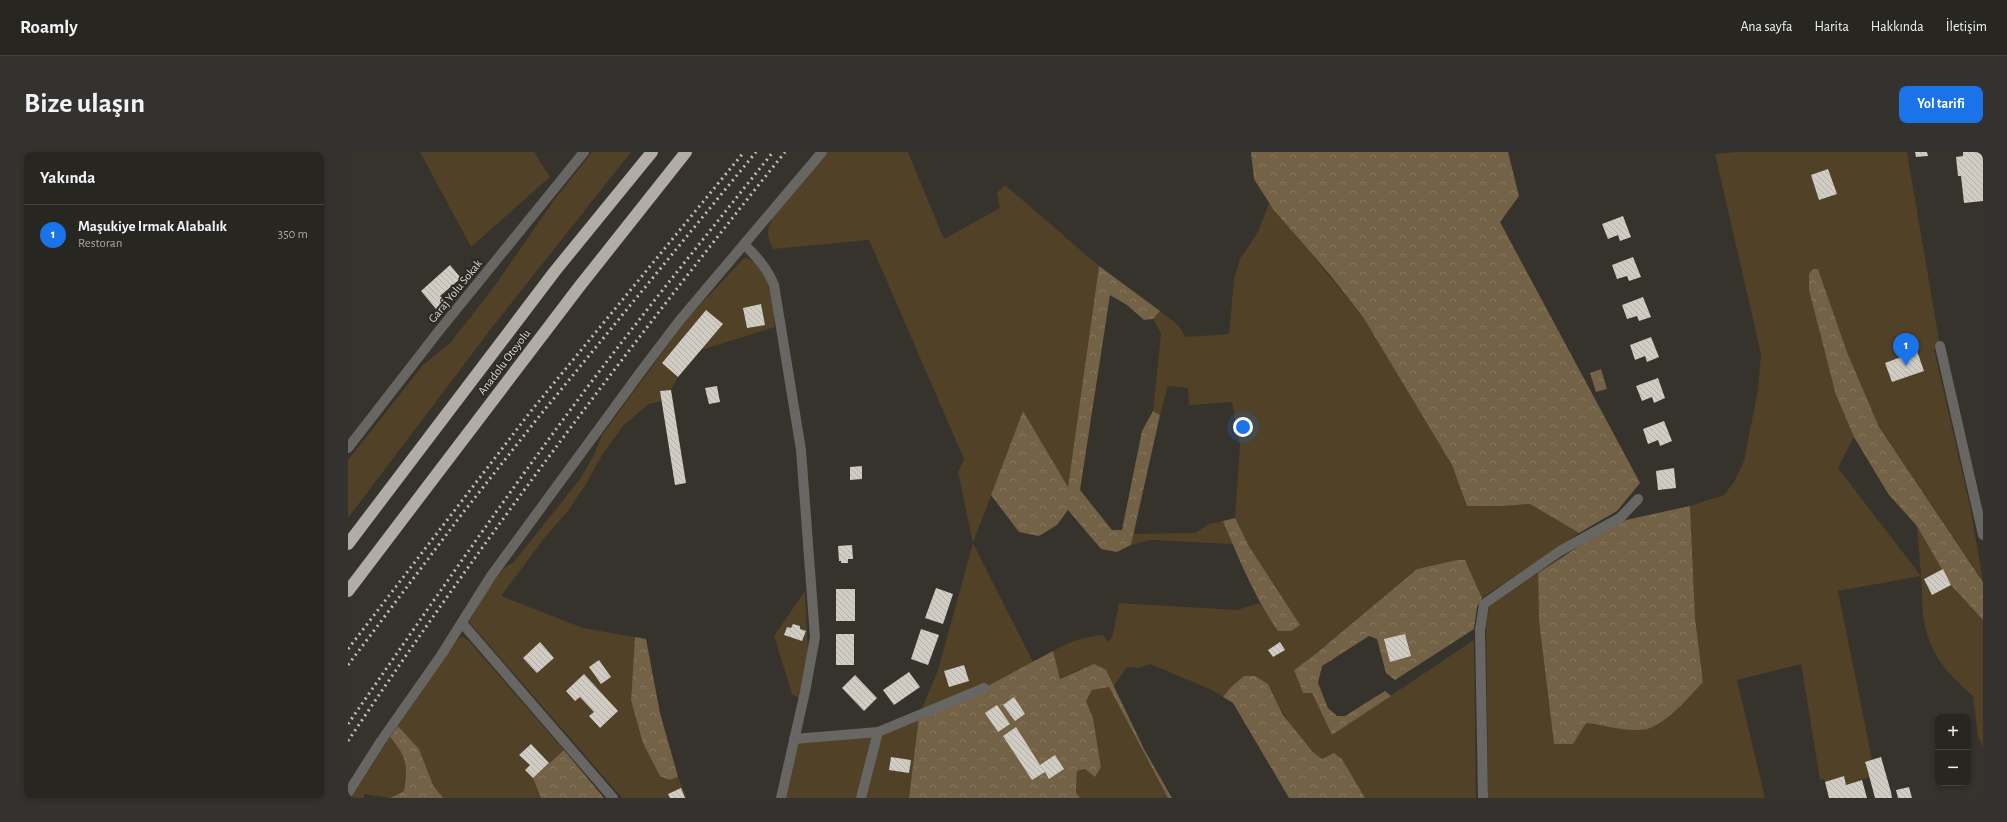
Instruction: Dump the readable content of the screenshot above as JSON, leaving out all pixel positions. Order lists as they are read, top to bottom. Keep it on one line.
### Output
{"streets":{"highway":["Anadolu Otoyolu"],"street":["Garaj Yolu Sokak"]},"page":{"header":"Roamly","nav":["Ana sayfa","Harita","Hakkında","İletişim"],"buttons":"Yol tarifi","title":"Bize ulaşın","heading":"Yakında","list":[{"mark":"1","name":"Maşukiye Irmak Alabalık","note":"Restoran","value":"350 m"}],"pins":"1","map_buttons":["+","−"]}}
